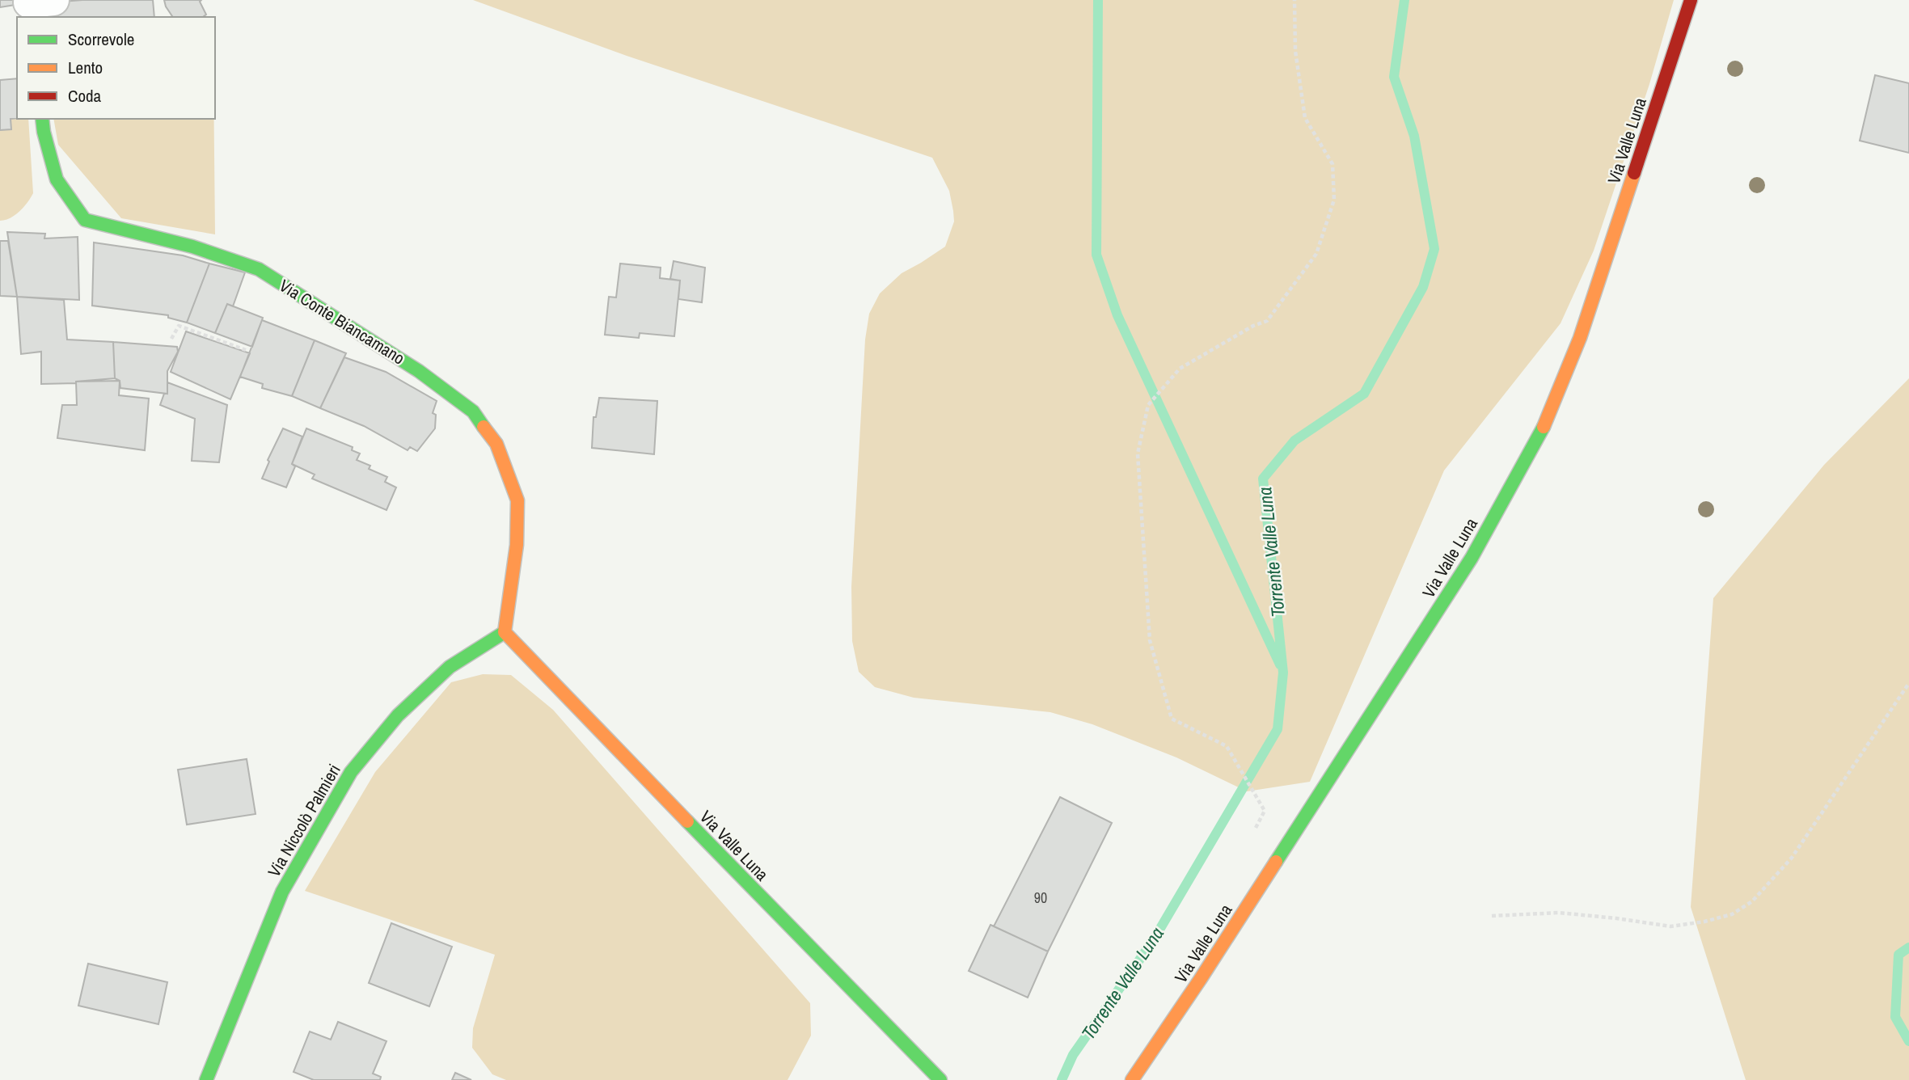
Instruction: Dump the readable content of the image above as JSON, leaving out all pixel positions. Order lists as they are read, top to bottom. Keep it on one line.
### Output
{"streets":{"street":["Via Valle Luna","Via Conte Biancamano","Via Niccolò Palmieri"]},"crossings":[["Via Valle Luna","Via Conte Biancamano"],["Via Valle Luna","Via Niccolò Palmieri"],["Via Conte Biancamano","Via Niccolò Palmieri"]],"water":["Torrente Valle Luna"],"house_numbers":["90"],"legend":["Scorrevole","Lento","Coda"]}
